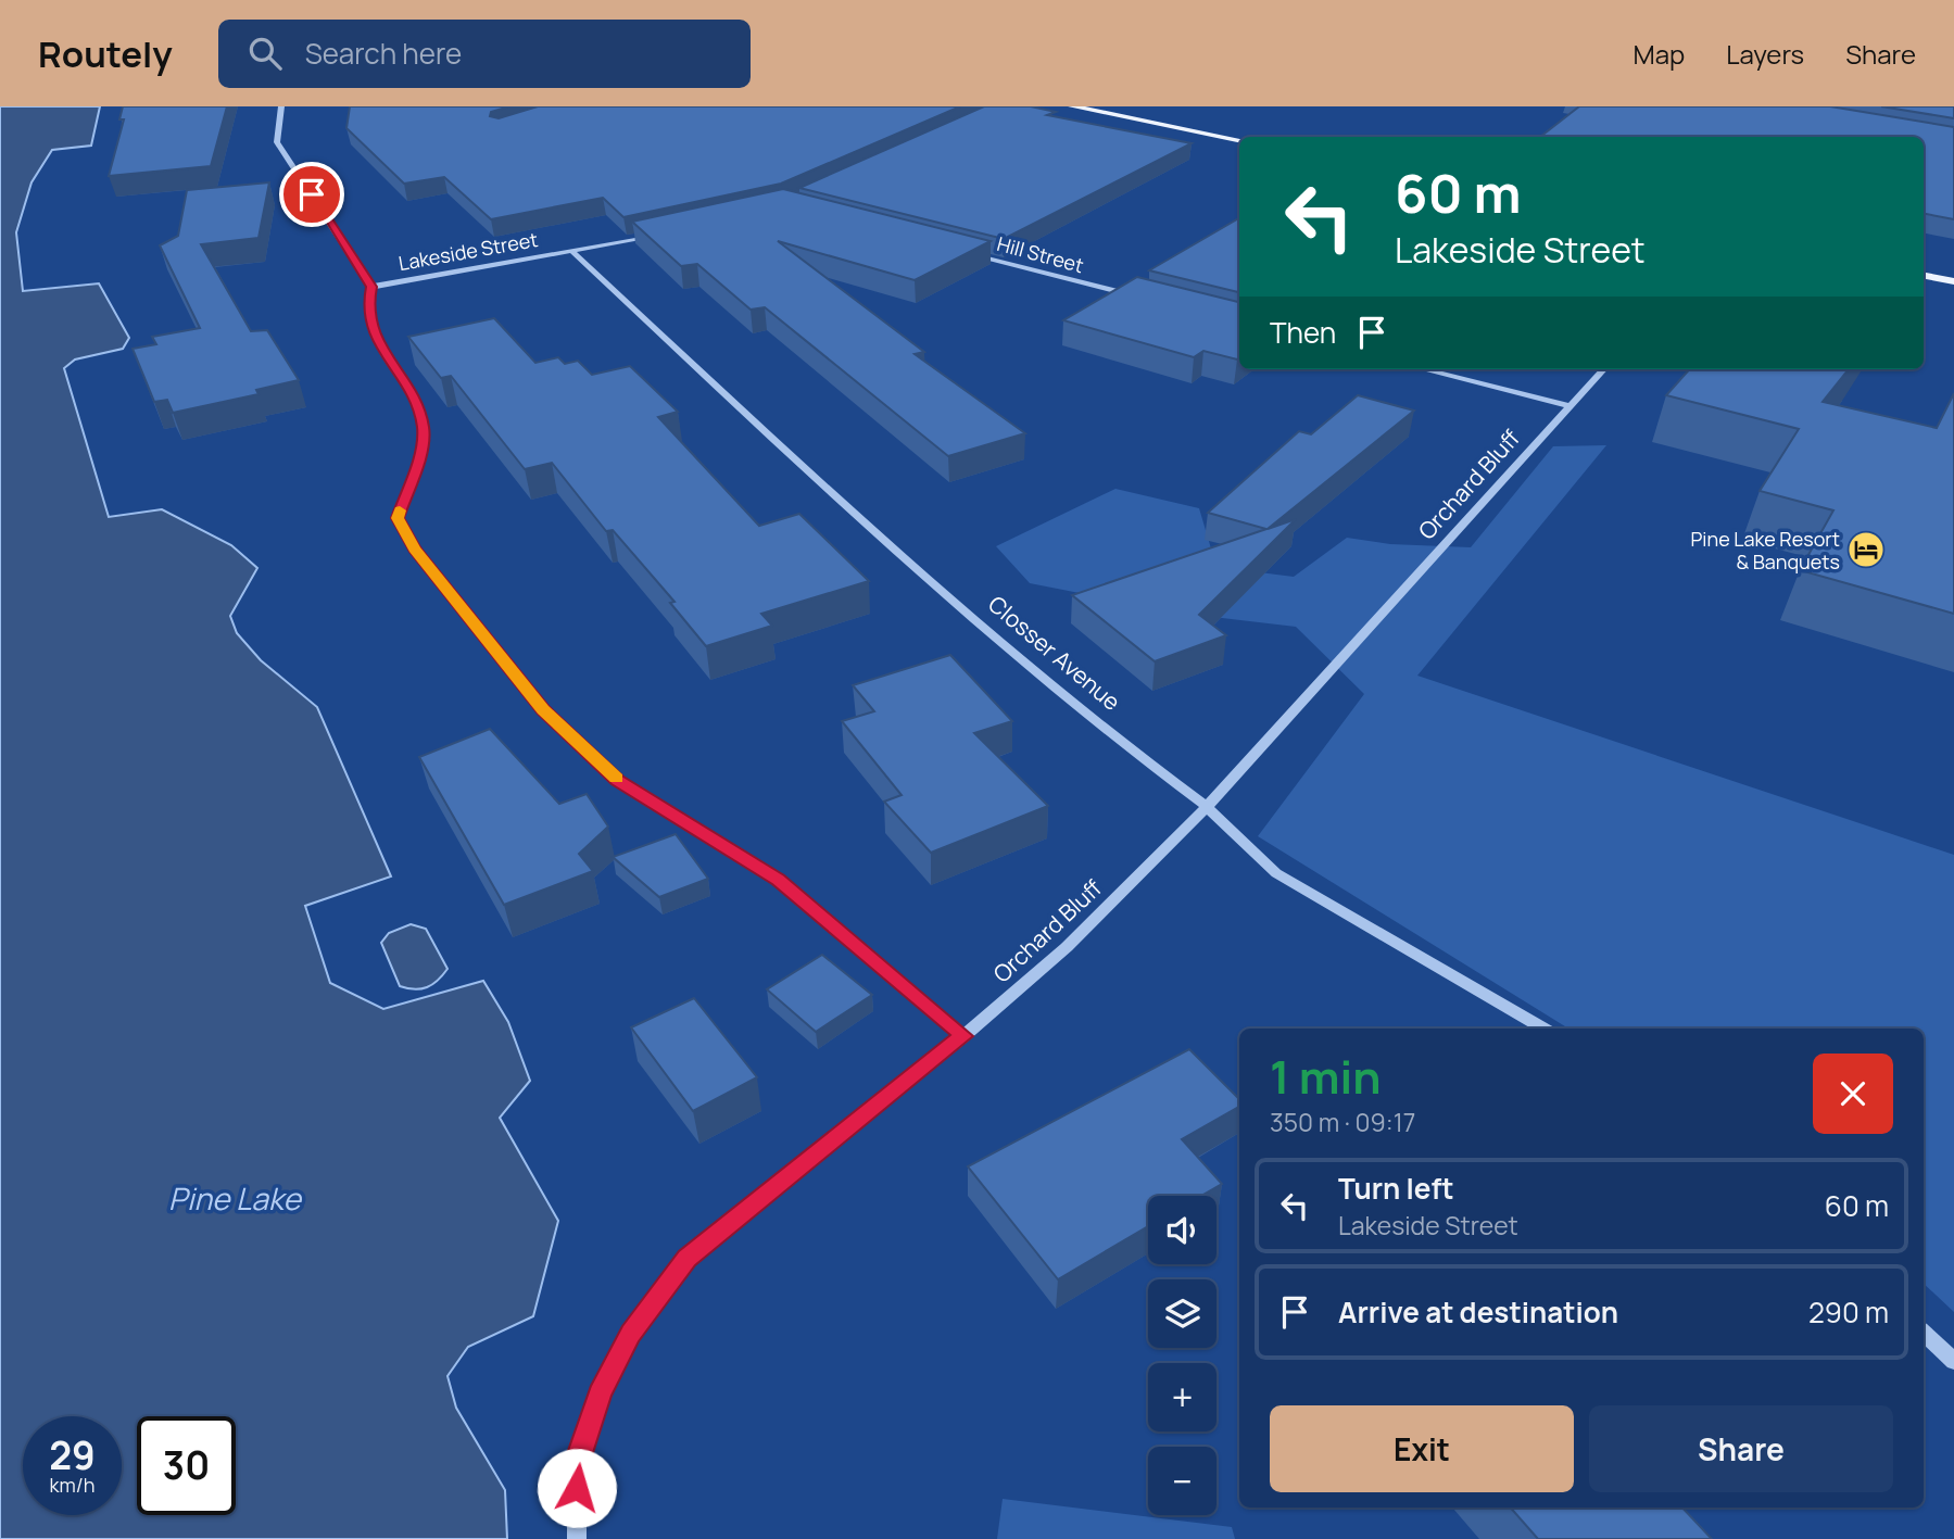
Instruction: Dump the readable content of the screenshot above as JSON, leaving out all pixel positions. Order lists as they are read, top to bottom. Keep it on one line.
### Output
{"streets":{"street":["Lakeside Street","Hill Street","Orchard Bluff","Closser Avenue"]},"crossings":[["Lakeside Street","Orchard Bluff"],["Lakeside Street","Closser Avenue"],["Orchard Bluff","Closser Avenue"]],"water":["Pine Lake"],"places":{"hotel":["Pine Lake Resort & Banquets"]},"page":{"header":"Routely","search":"Search here","nav":["Map","Layers","Share"],"turn":["60 m","Lakeside Street"],"then":"Then","heading":["1 min","350 m · 09:17"],"list":[{"name":"Turn left","note":"Lakeside Street","value":"60 m"},{"name":"Arrive at destination","value":"290 m"}],"map_buttons":["+","−"],"buttons":["Exit","Share"],"speed":"29 km/h","limit":"30"}}
